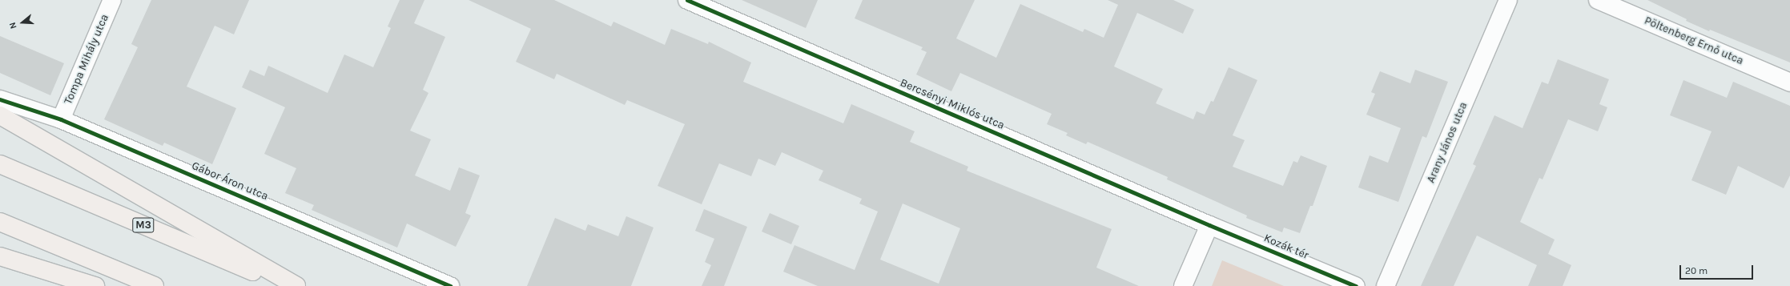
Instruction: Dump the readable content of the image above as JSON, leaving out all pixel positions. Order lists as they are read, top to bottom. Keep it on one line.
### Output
{"streets":{"main road":["M3"],"street":["Pöltenberg Ernő utca","Tompa Mihály utca","Bercsényi Miklós utca","Arany János utca","Gábor Áron utca","Kozák tér"]},"crossings":[["Tompa Mihály utca","Gábor Áron utca"],["Bercsényi Miklós utca","Kozák tér"]],"scale_bar":"20 m","north":"left"}
